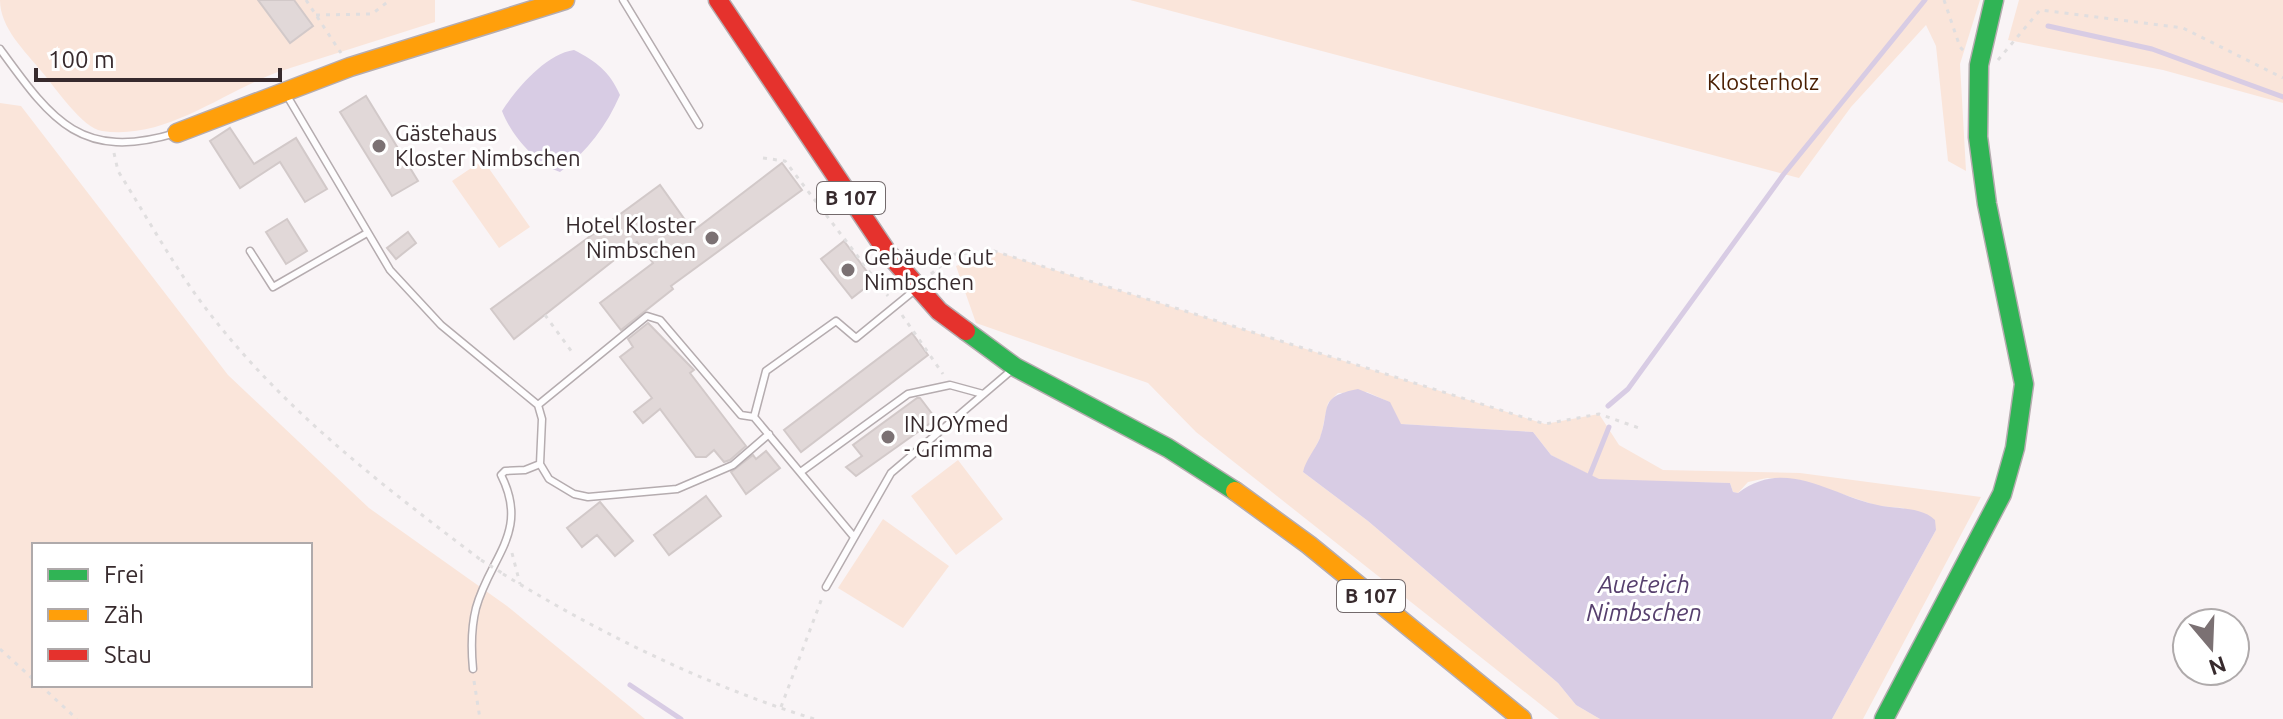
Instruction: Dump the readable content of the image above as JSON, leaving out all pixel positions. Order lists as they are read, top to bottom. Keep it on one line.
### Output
{"streets":{"street":["B 107"]},"water":["Aueteich Nimbschen"],"parks":["Klosterholz"],"places":["Gästehaus Kloster Nimbschen","Hotel Kloster Nimbschen","Gebäude Gut Nimbschen","INJOYmed - Grimma"],"legend":["Frei","Zäh","Stau"],"scale_bar":"100 m","north":"bottom"}
